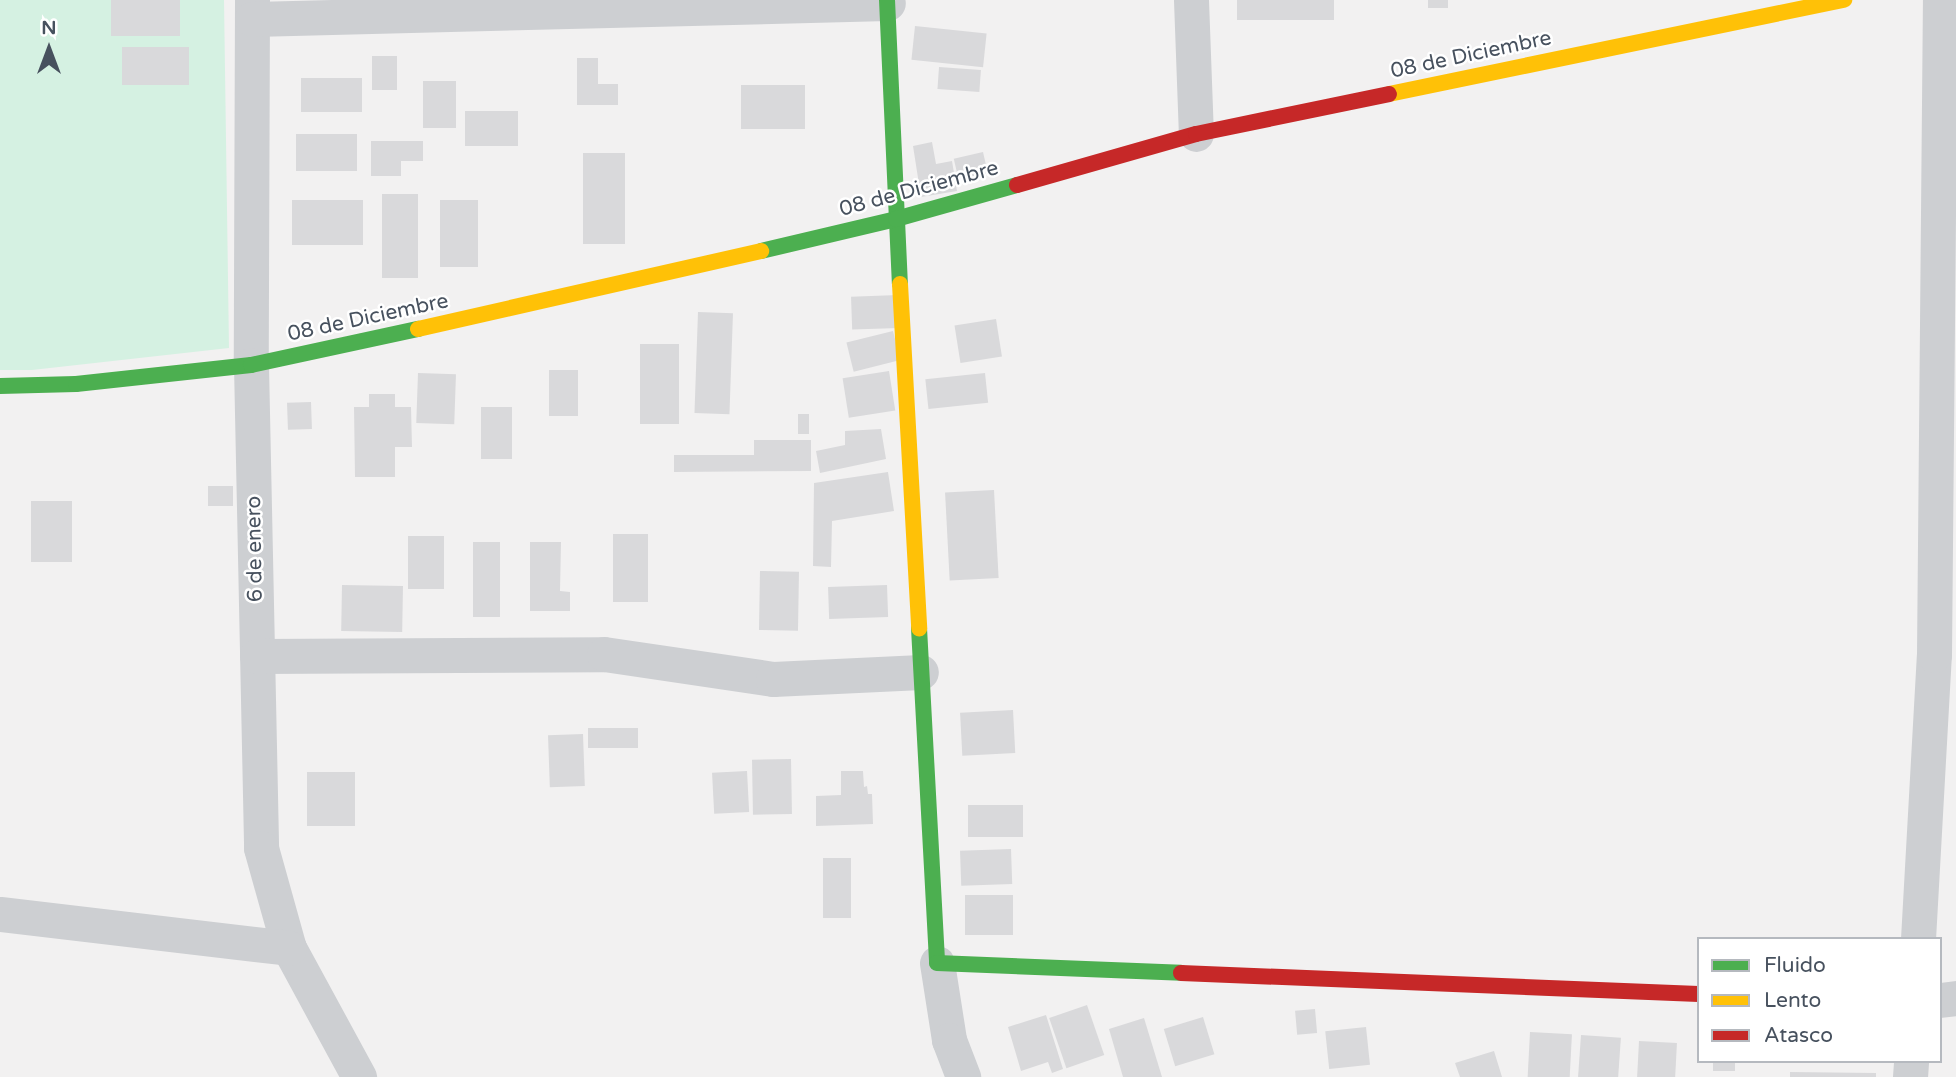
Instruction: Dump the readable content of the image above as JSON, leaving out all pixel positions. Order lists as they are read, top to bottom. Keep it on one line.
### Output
{"streets":{"street":["08 de Diciembre","6 de enero"]},"crossings":[["08 de Diciembre","6 de enero"]],"legend":["Fluido","Lento","Atasco"],"north":"top"}
